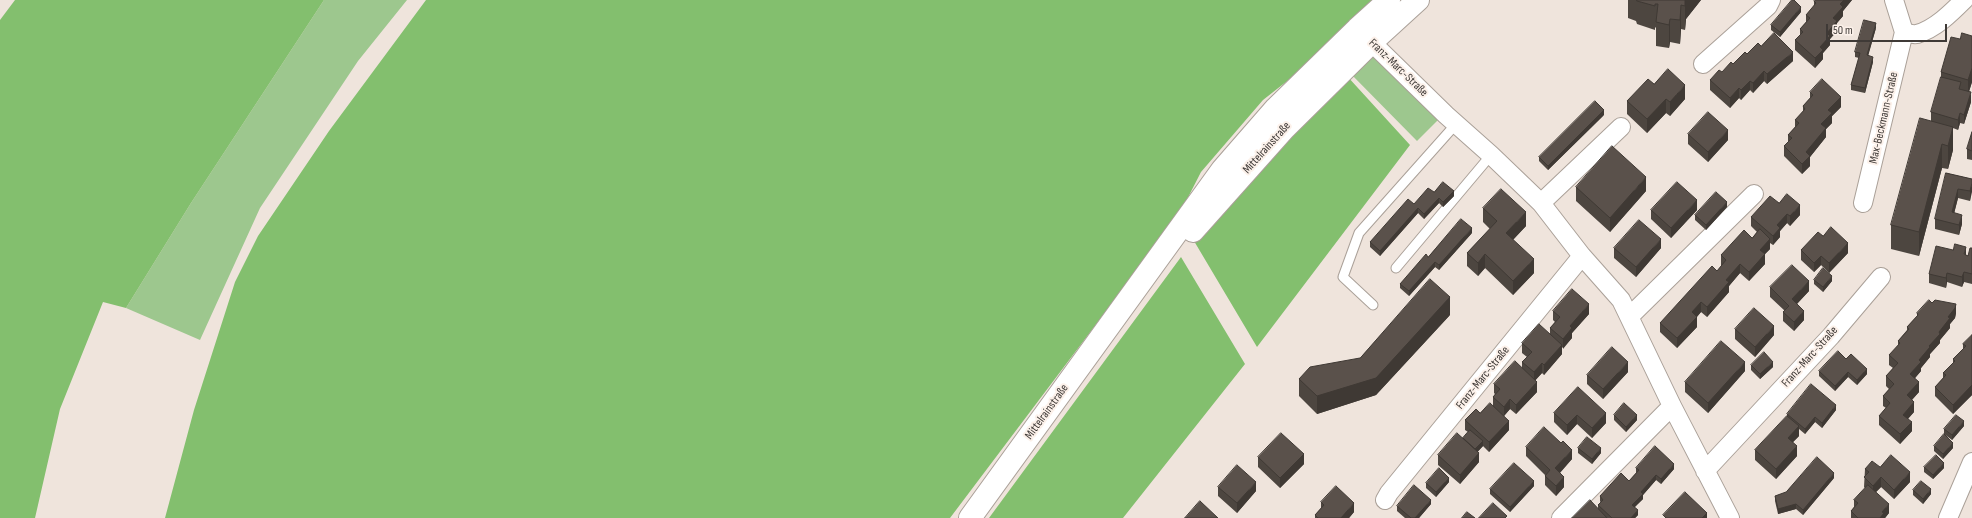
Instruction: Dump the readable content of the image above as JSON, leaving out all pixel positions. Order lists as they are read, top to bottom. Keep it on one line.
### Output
{"streets":{"street":["Franz-Marc-Straße","Max-Beckmann-Straße","Mittelrainstraße"]},"crossings":[["Franz-Marc-Straße","Mittelrainstraße"]],"scale_bar":"50 m"}
